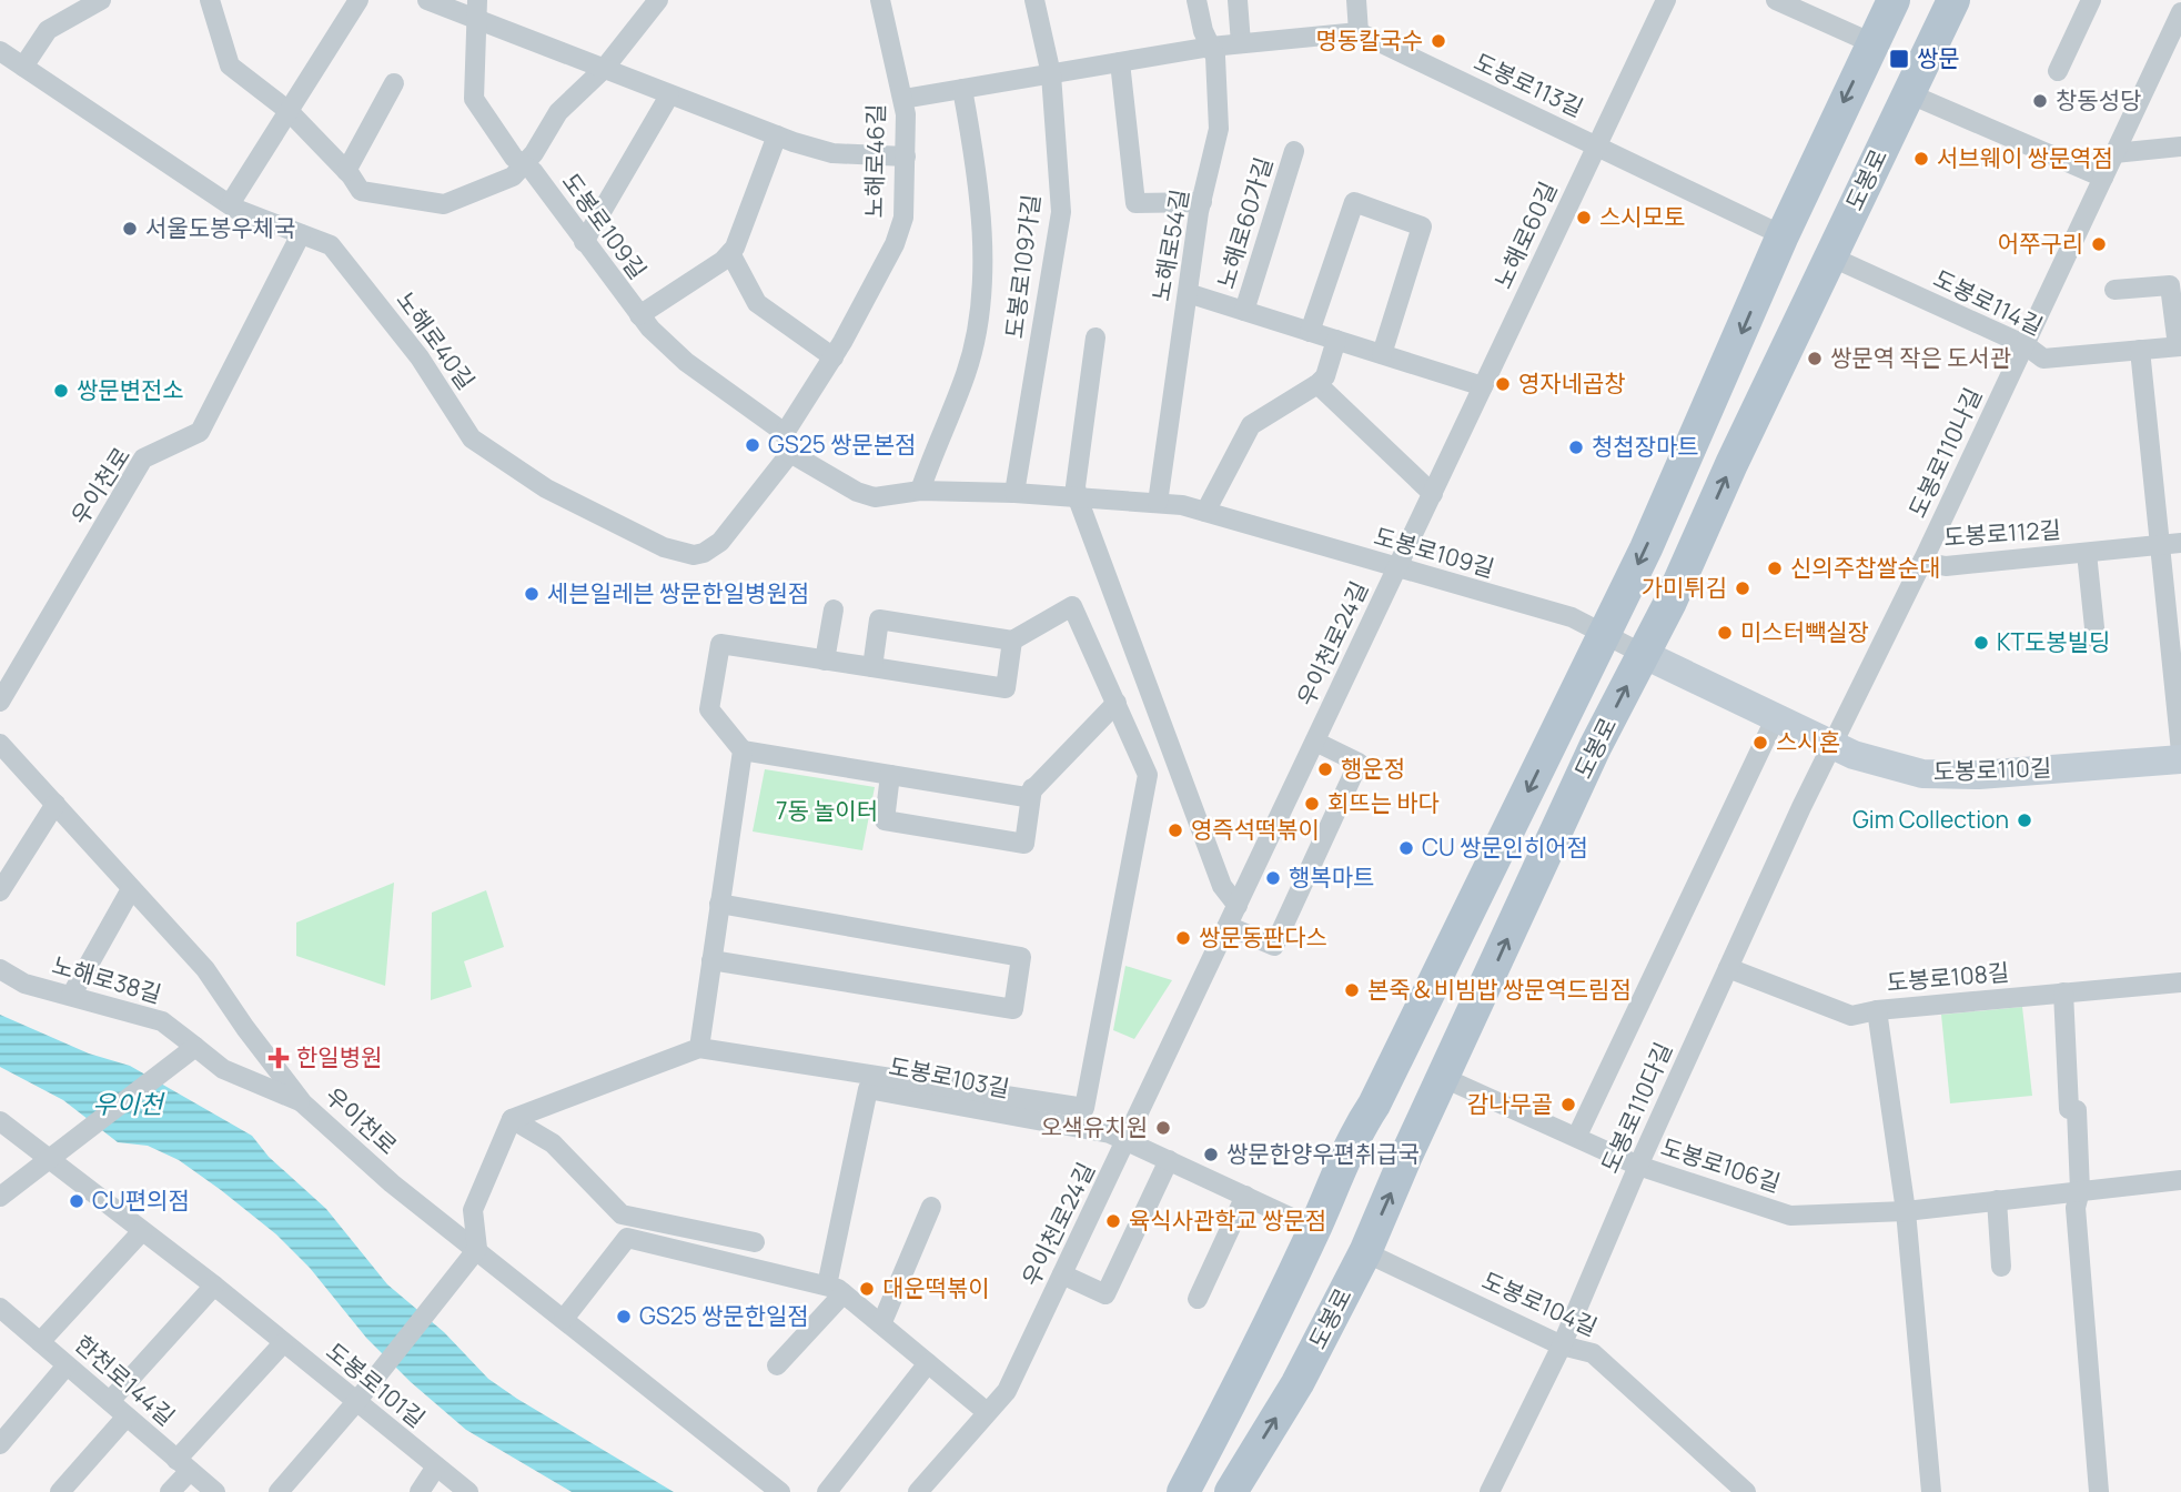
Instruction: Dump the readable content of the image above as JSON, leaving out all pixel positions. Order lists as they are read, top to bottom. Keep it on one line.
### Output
{"streets":{"main road":["도봉로"],"street":["도봉로113길","노해로46길","노해로60가길","도봉로109길","노해로60길","노해로54길","도봉로109가길","도봉로114길","노해로40길","도봉로110나길","우이천로","도봉로112길","우이천로24길","도봉로110길","도봉로108길","노해로38길","도봉로103길","도봉로110다길","도봉로106길","도봉로104길","한천로144길","도봉로101길"]},"crossings":[["도봉로113길","도봉로"],["도봉로113길","노해로60길"],["노해로46길","도봉로109길"],["노해로46길","노해로40길"],["도봉로","도봉로109길"],["도봉로","도봉로114길"],["도봉로","도봉로110길"],["도봉로","도봉로103길"],["도봉로","도봉로106길"],["도봉로","도봉로104길"],["노해로60가길","노해로60길"],["노해로60가길","노해로54길"],["도봉로109길","노해로60길"],["도봉로109길","노해로54길"],["도봉로109길","도봉로109가길"],["도봉로109길","노해로40길"],["도봉로109길","우이천로24길"],["도봉로109길","도봉로110길"],["노해로60길","우이천로24길"],["도봉로114길","도봉로110나길"],["노해로40길","우이천로"],["도봉로110나길","도봉로112길"],["도봉로110나길","도봉로110길"],["도봉로110나길","도봉로110다길"],["우이천로","노해로38길"],["우이천로24길","도봉로103길"],["도봉로110길","도봉로110다길"],["도봉로108길","도봉로110다길"],["도봉로110다길","도봉로106길"],["도봉로110다길","도봉로104길"]],"water":["우이천"],"parks":["7동 놀이터"],"places":{"other":["명동칼국수","창동성당","서브웨이 쌍문역점","스시모토","서울도봉우체국","어쭈구리","쌍문역 작은 도서관","영자네곱창","쌍문변전소","GS25 쌍문본점","청첩장마트","신의주찹쌀순대","가미튀김","세븐일레븐 쌍문한일병원점","미스터빽실장","KT도봉빌딩","스시혼","행운정","회뜨는 바다","Gim Collection","영즉석떡볶이","CU 쌍문인히어점","행복마트","쌍문동판다스","본죽＆비빔밥 쌍문역드림점","감나무골","오색유치원","쌍문한양우편취급국","CU편의점","육식사관학교 쌍문점","대운떡볶이","GS25 쌍문한일점"],"transit":["쌍문"],"health":["한일병원"]}}
